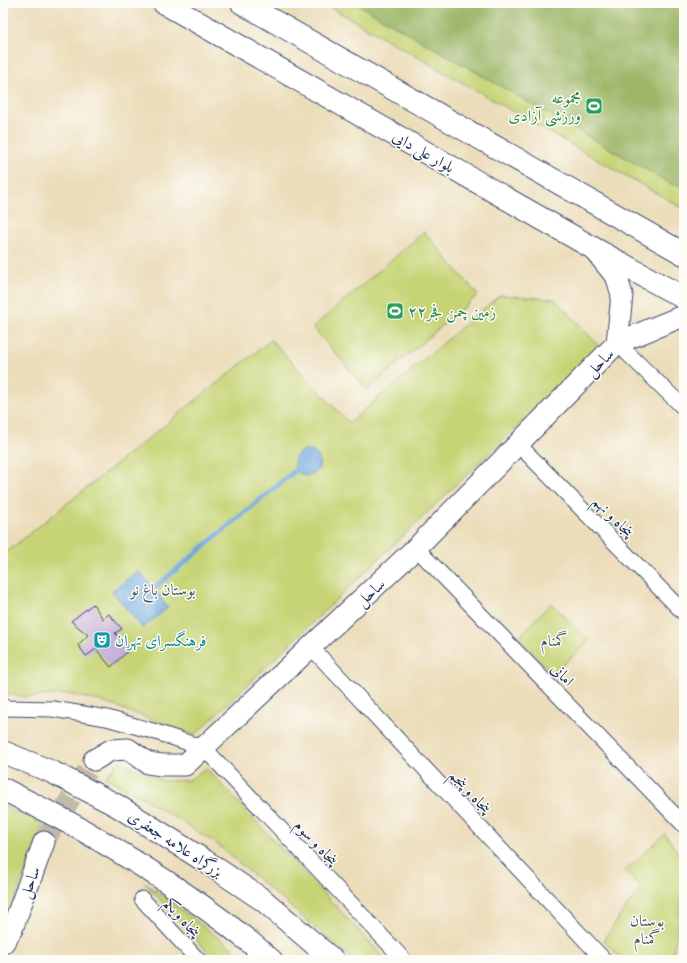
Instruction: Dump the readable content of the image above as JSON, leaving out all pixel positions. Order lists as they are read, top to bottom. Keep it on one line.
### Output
{"streets":{"main road":["بلوار علی دایی","ساحل","بزرگراه علامه جعفری"],"street":["پنجاه و نهم","امانی","پنجاه و پنجم","پنجاه و سوم","پنجاه ویکم"]},"crossings":[["ساحل","پنجاه و نهم"],["ساحل","امانی"],["ساحل","پنجاه و پنجم"],["ساحل","پنجاه و سوم"]],"parks":["بوستان باغ نو","گمنام","بوستان گمنام"],"places":{"sports":["مجموعه ورزشی آزادی","زمین چمن فجر۲۲"],"theatre":["فرهنگسرای تهران"]}}
